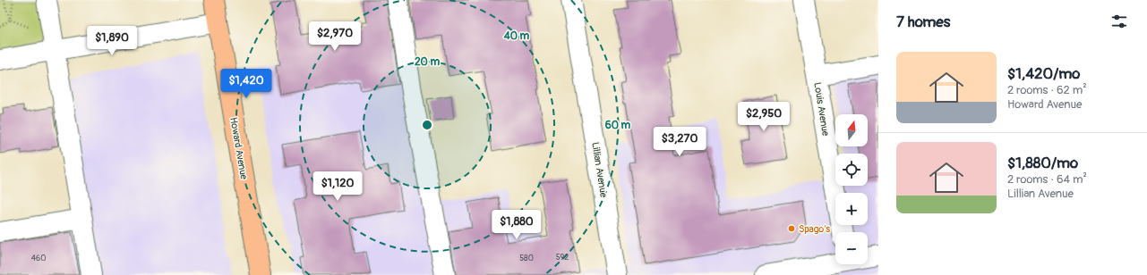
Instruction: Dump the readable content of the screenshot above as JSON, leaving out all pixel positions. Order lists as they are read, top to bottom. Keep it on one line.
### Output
{"streets":{"main road":["Howard Avenue"],"street":["Louis Avenue","Lillian Avenue"]},"places":["Spago's"],"house_numbers":["592","460","580"],"north":"top","page":{"heading":"7 homes","price":["$2,970","$1,890","$1,420","$2,950","$3,270","$1,120","$1,880"],"list":[{"name":"$1,420/mo","note":"2 rooms · 62 m² · Howard Avenue"},{"name":"$1,880/mo","note":"2 rooms · 64 m² · Lillian Avenue"}],"map_buttons":["+","−"]},"rings":["40 m","20 m","60 m"]}
